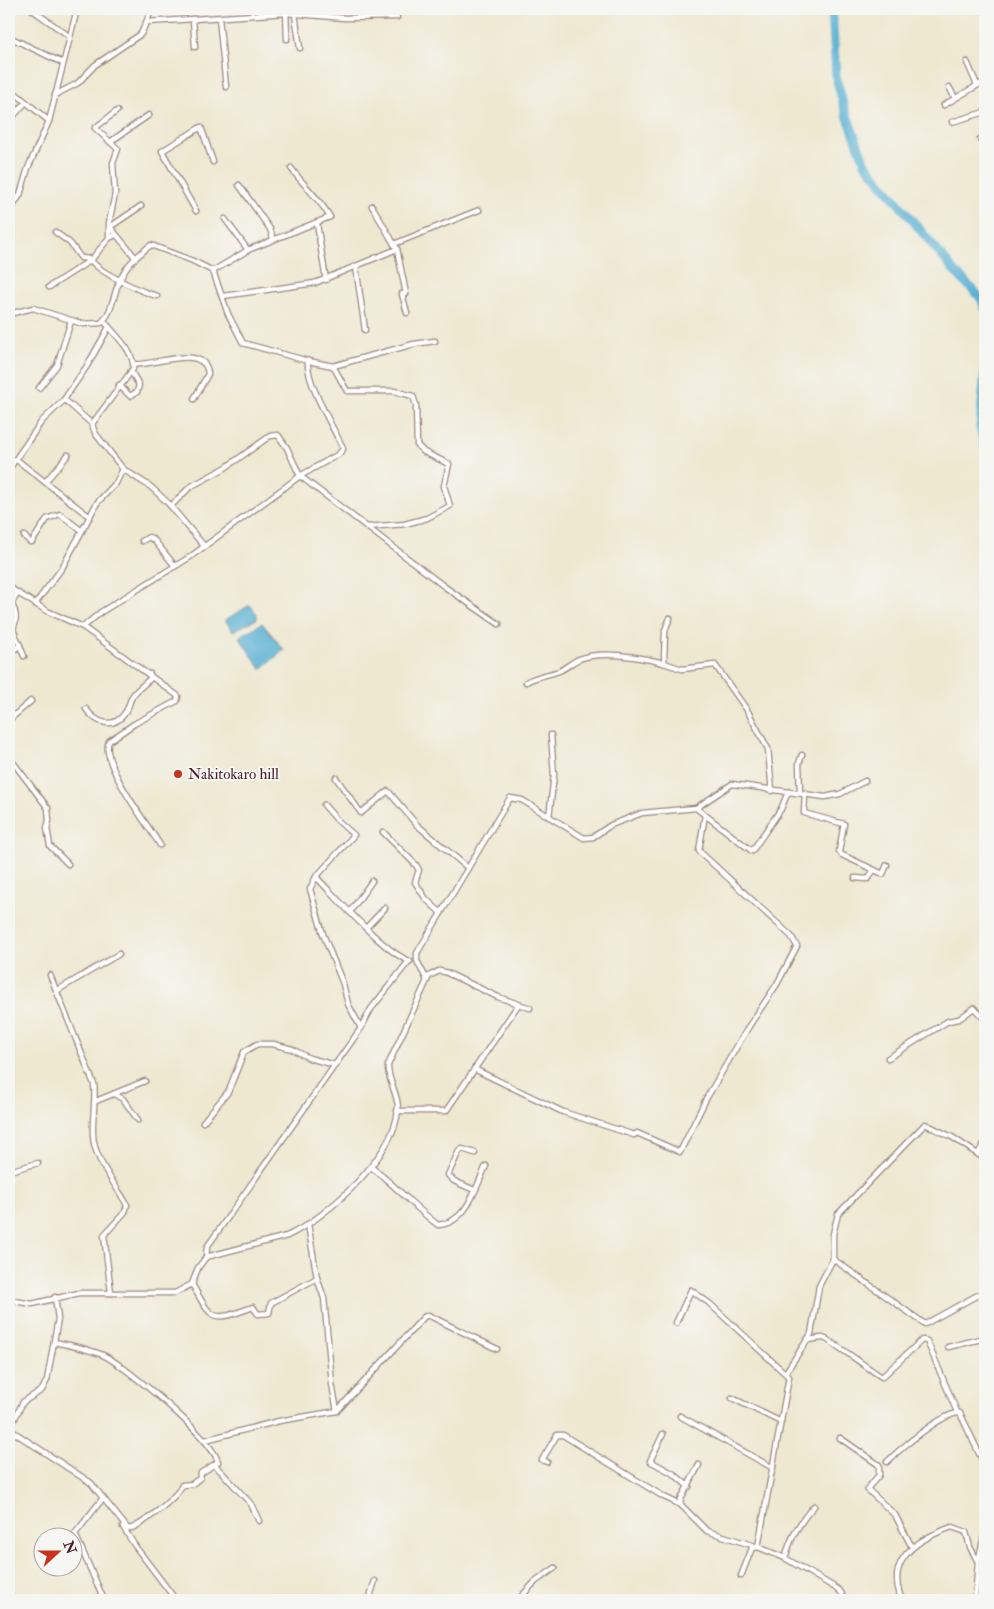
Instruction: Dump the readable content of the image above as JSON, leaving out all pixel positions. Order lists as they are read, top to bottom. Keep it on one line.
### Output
{"places":["Nakitokaro hill"],"north":"right"}
